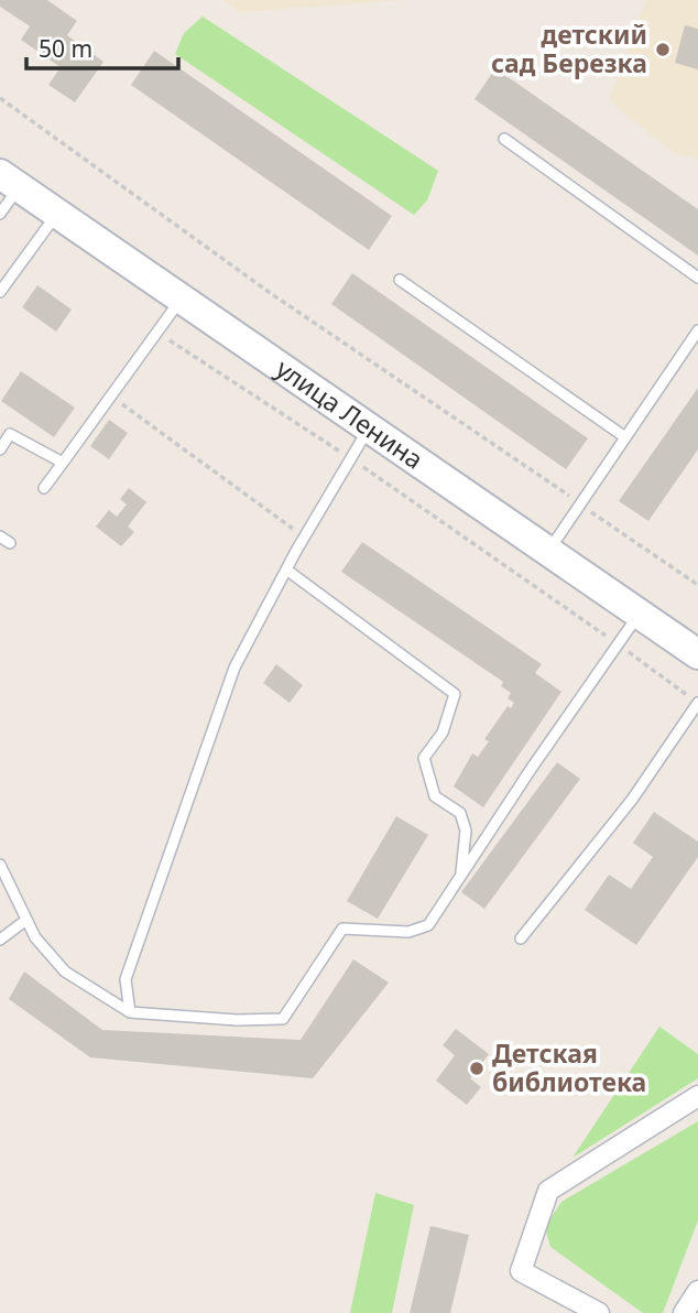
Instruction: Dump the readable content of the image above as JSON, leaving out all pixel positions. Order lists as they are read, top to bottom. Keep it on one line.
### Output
{"streets":{"street":["улица Ленина"]},"places":["детский сад Березка","Детская библиотека"],"scale_bar":"50 m"}
